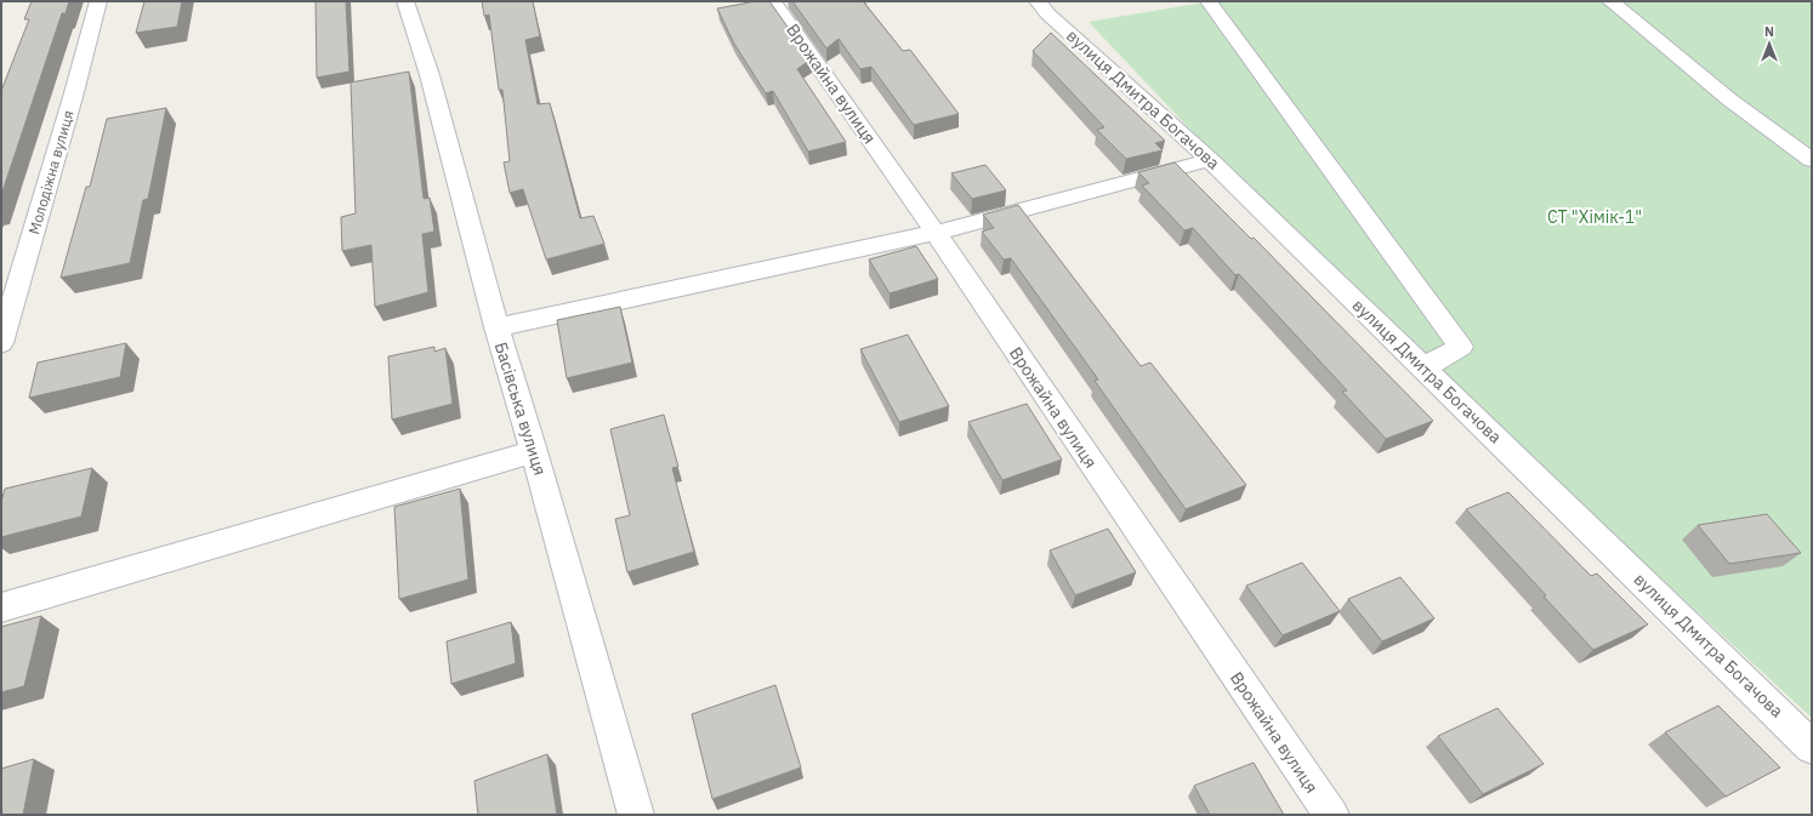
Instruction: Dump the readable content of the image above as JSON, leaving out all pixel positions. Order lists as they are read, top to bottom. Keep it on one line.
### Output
{"streets":{"street":["Врожайна вулиця","вулиця Дмитра Богачова","Молодіжна вулиця","Басівська вулиця"]},"parks":["СТ \"Хімік-1\""],"north":"top"}
